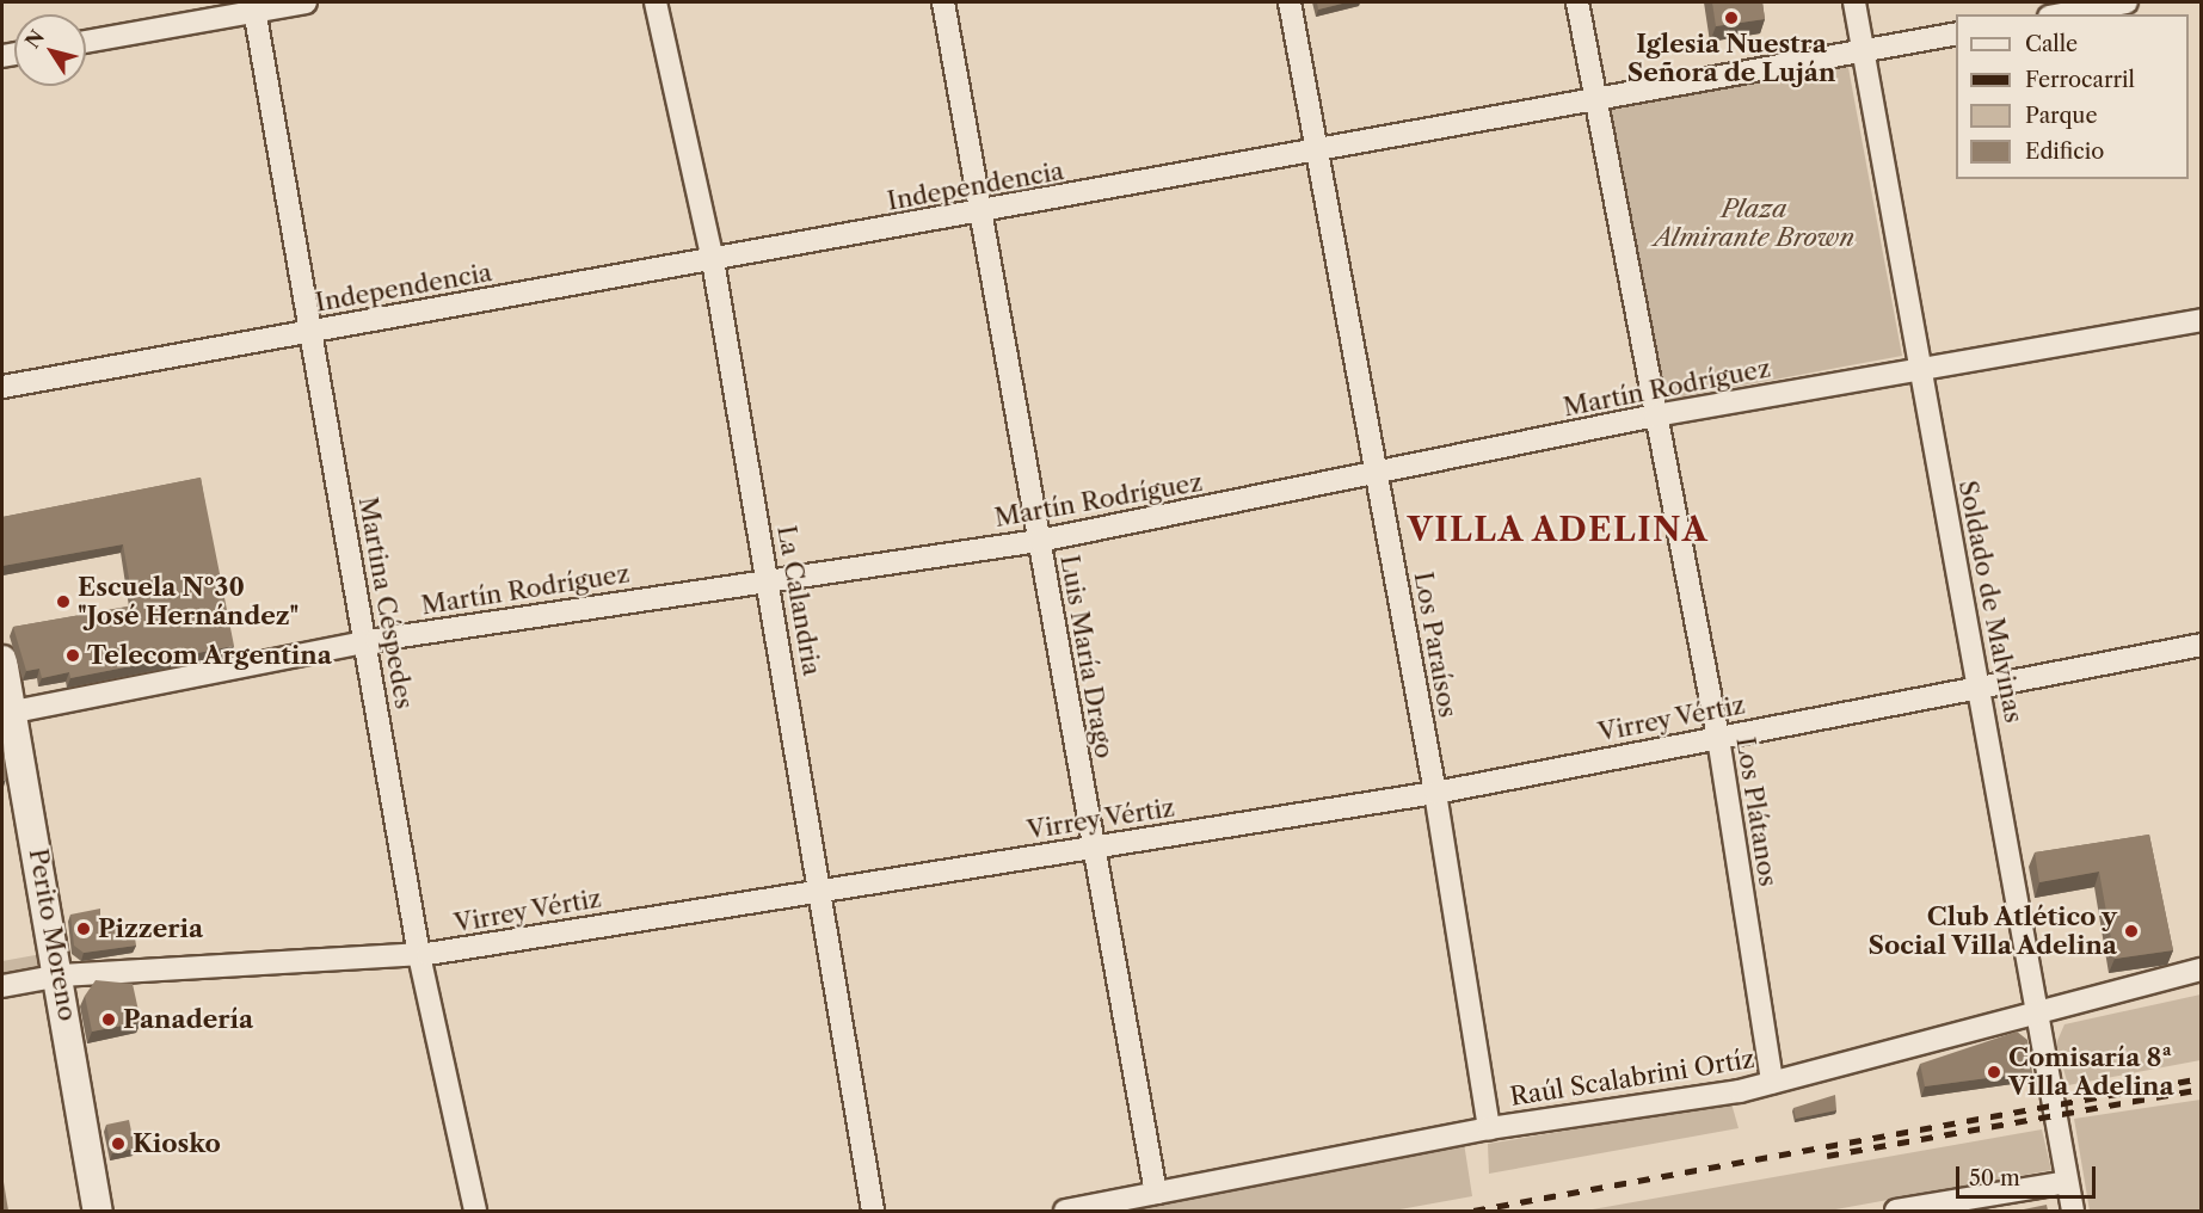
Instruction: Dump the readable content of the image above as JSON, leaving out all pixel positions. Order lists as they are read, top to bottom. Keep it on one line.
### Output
{"streets":{"street":["Independencia","Martín Rodríguez","La Calandria","Soldado de Malvinas","Martina Céspedes","Los Paraísos","Luis María Drago","Virrey Vértiz","Los Plátanos","Perito Moreno","Raúl Scalabrini Ortíz"]},"crossings":[["Independencia","La Calandria"],["Independencia","Soldado de Malvinas"],["Independencia","Martina Céspedes"],["Independencia","Los Paraísos"],["Independencia","Luis María Drago"],["Independencia","Los Plátanos"],["Martín Rodríguez","La Calandria"],["Martín Rodríguez","Soldado de Malvinas"],["Martín Rodríguez","Martina Céspedes"],["Martín Rodríguez","Los Paraísos"],["Martín Rodríguez","Luis María Drago"],["Martín Rodríguez","Los Plátanos"],["Martín Rodríguez","Perito Moreno"],["La Calandria","Virrey Vértiz"],["Soldado de Malvinas","Virrey Vértiz"],["Soldado de Malvinas","Raúl Scalabrini Ortíz"],["Martina Céspedes","Virrey Vértiz"],["Los Paraísos","Virrey Vértiz"],["Los Paraísos","Raúl Scalabrini Ortíz"],["Luis María Drago","Virrey Vértiz"],["Luis María Drago","Raúl Scalabrini Ortíz"],["Virrey Vértiz","Los Plátanos"],["Virrey Vértiz","Perito Moreno"],["Los Plátanos","Raúl Scalabrini Ortíz"]],"districts":["VILLA ADELINA"],"parks":["Plaza Almirante Brown"],"places":["Iglesia Nuestra Señora de Luján","Escuela Nº30 \"José Hernández\"","Telecom Argentina","Pizzeria","Club Atlético y Social Villa Adelina","Panadería","Comisaría 8ª Villa Adelina","Kiosko"],"legend":["Calle","Ferrocarril","Parque","Edificio"],"scale_bar":"50 m","north":"top left"}
